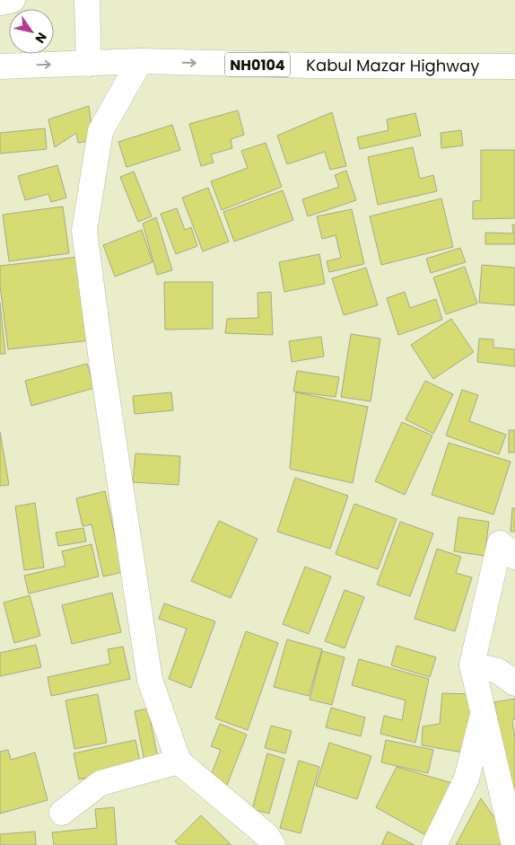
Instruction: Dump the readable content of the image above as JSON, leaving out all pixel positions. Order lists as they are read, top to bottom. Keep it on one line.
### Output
{"streets":{"main road":["NH0104","Kabul Mazar Highway"]},"one_way":["Kabul Mazar Highway"],"north":"bottom right"}
